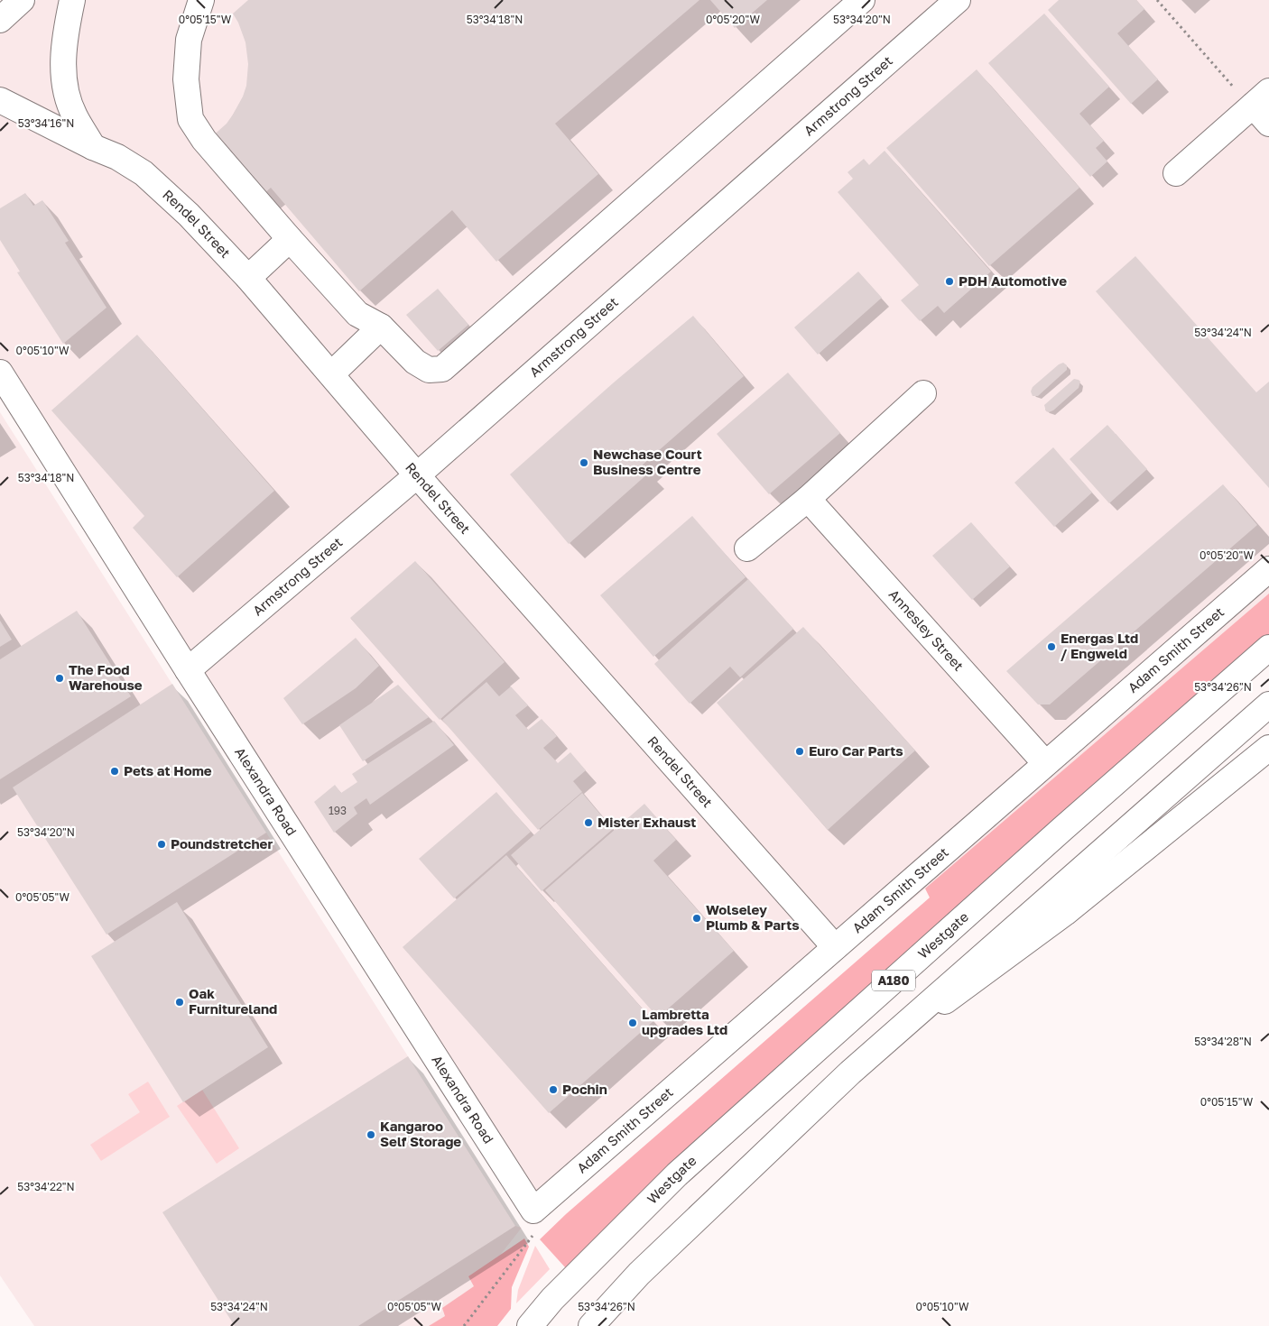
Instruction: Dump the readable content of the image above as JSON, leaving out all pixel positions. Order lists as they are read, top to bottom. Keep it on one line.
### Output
{"streets":{"main road":["Armstrong Street","Rendel Street","Annesley Street","Adam Smith Street","Alexandra Road","Westgate","A180"]},"crossings":[["Armstrong Street","Rendel Street"],["Armstrong Street","Alexandra Road"],["Rendel Street","Adam Smith Street"],["Annesley Street","Adam Smith Street"],["Adam Smith Street","Alexandra Road"]],"places":["PDH Automotive","Newchase Court Business Centre","Energas Ltd / Engweld","The Food Warehouse","Euro Car Parts","Pets at Home","Mister Exhaust","Poundstretcher","Wolseley Plumb & Parts","Oak Furnitureland","Lambretta upgrades Ltd","Pochin","Kangaroo Self Storage"],"house_numbers":["193"],"coordinates":["53°34'18\"N","53°34'20\"N","0°05'15\"W","0°05'20\"W","53°34'16\"N","53°34'24\"N","0°05'10\"W","53°34'26\"N","0°05'05\"W","53°34'28\"N","53°34'22\"N"]}
